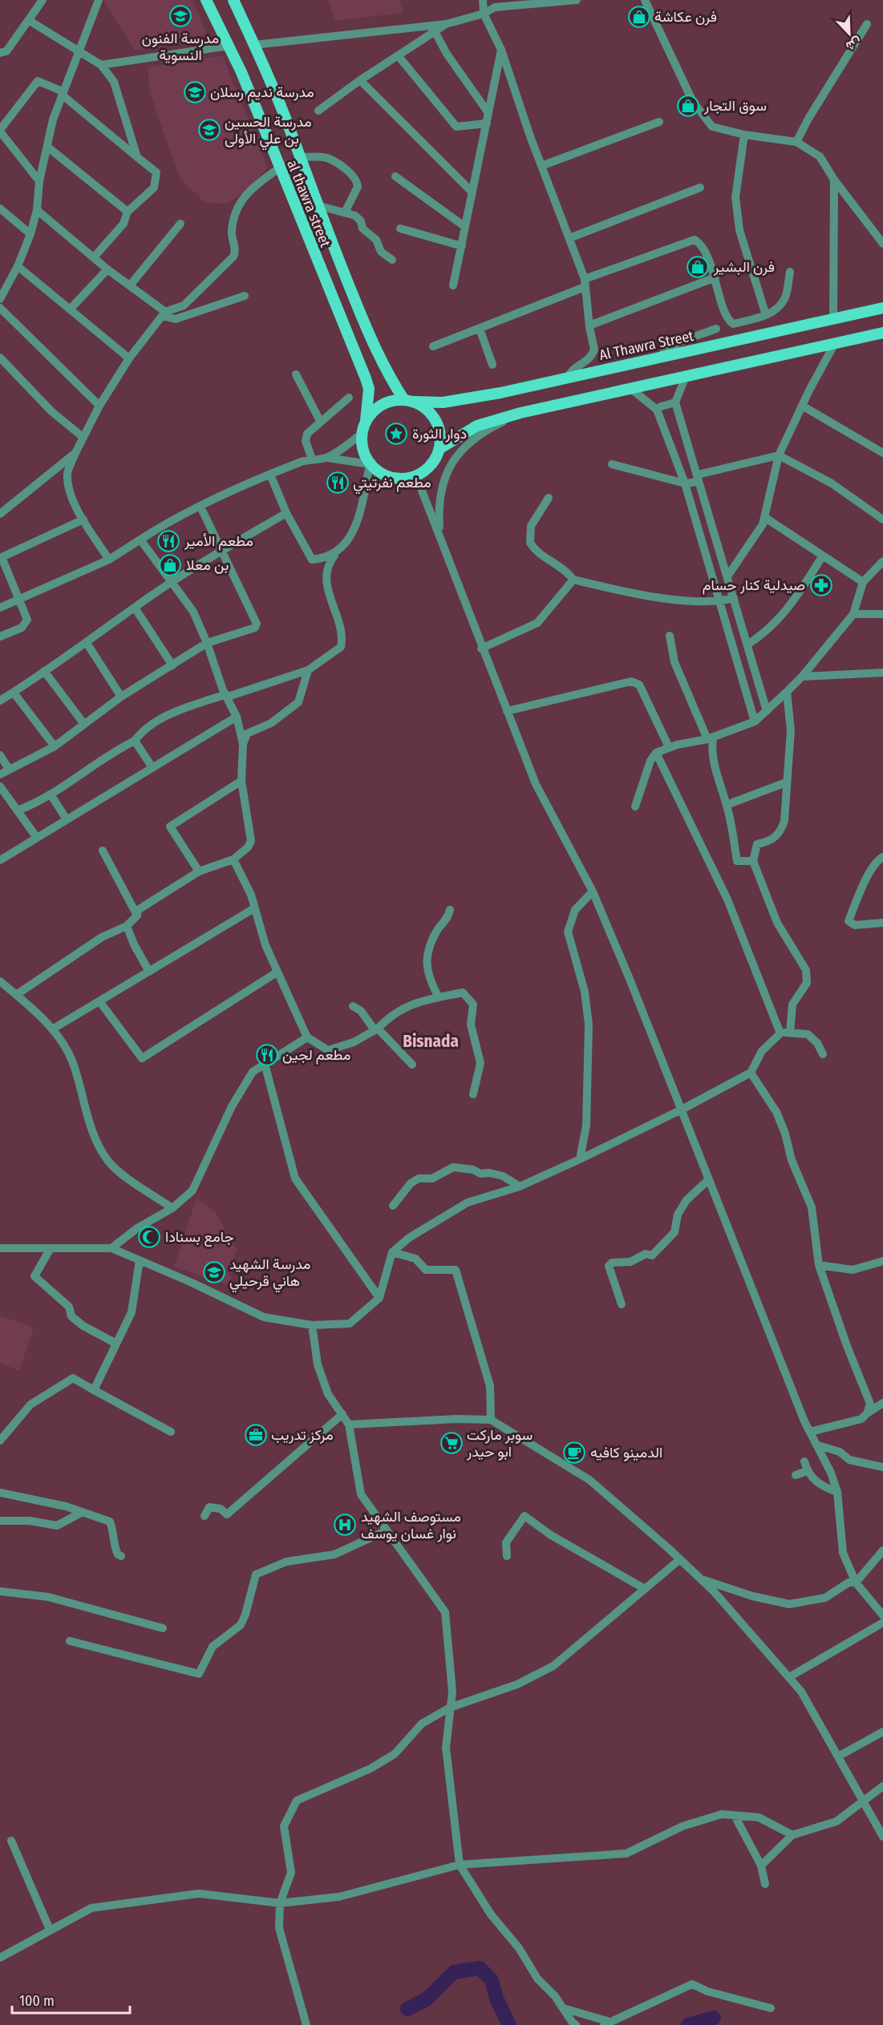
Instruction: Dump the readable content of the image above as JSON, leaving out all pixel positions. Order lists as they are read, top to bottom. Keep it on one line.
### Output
{"streets":{"main road":["al thawra street","Al Thawra Street"]},"crossings":[["al thawra street","Al Thawra Street"]],"districts":["Bisnada"],"places":{"school or university":["مدرسة الفنون النسوية","مدرسة نديم رسلان","مدرسة الحسين بن علي الأولى","مدرسة الشهيد هاني قرحيلي"],"shop":["فرن عكاشة","سوق التجار","فرن البشير","بن معلا"],"place":["دوار الثورة"],"restaurant":["مطعم نفرتيتي","مطعم الأمير","مطعم لجين"],"pharmacy":["صيدلية كنار حسام"],"mosque":["جامع بسنادا"],"office":["مركز تدريب"],"supermarket":["سوبر ماركت ابو حيدر"],"cafe":["الدمينو كافيه"],"hospital":["مستوصف الشهيد نوار غسان يوسف"]},"scale_bar":"100 m","north":"bottom right"}
